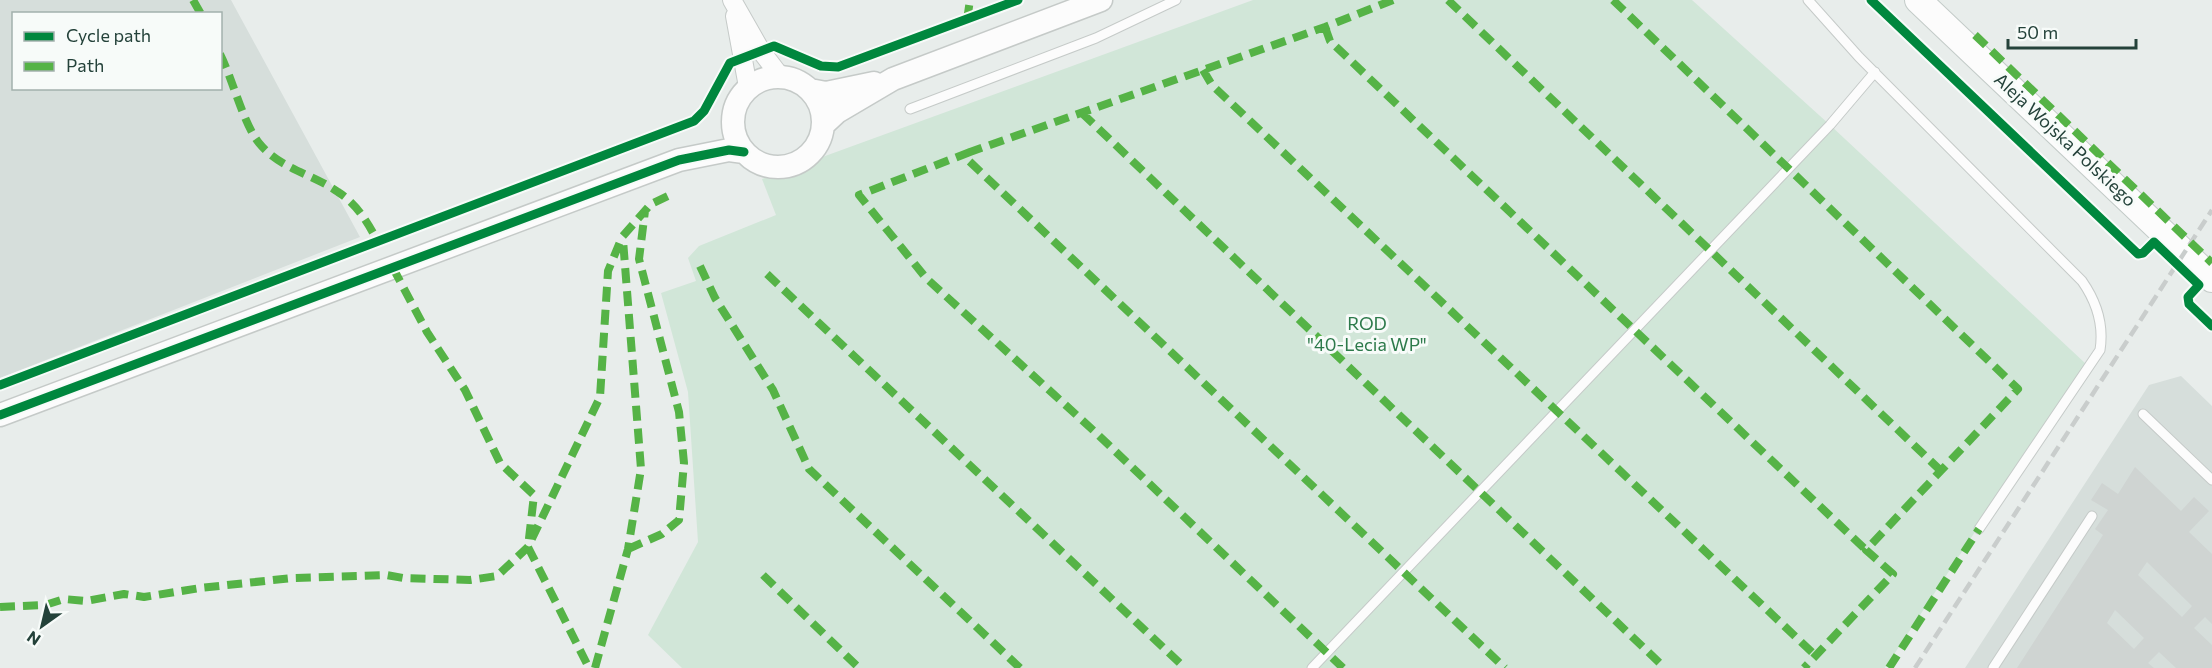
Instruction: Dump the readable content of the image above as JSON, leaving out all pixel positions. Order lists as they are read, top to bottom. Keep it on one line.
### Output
{"streets":{"main road":["Aleja Wojska Polskiego"]},"parks":["ROD \"40-Lecia WP\""],"legend":["Cycle path","Path"],"scale_bar":"50 m","north":"bottom left"}
